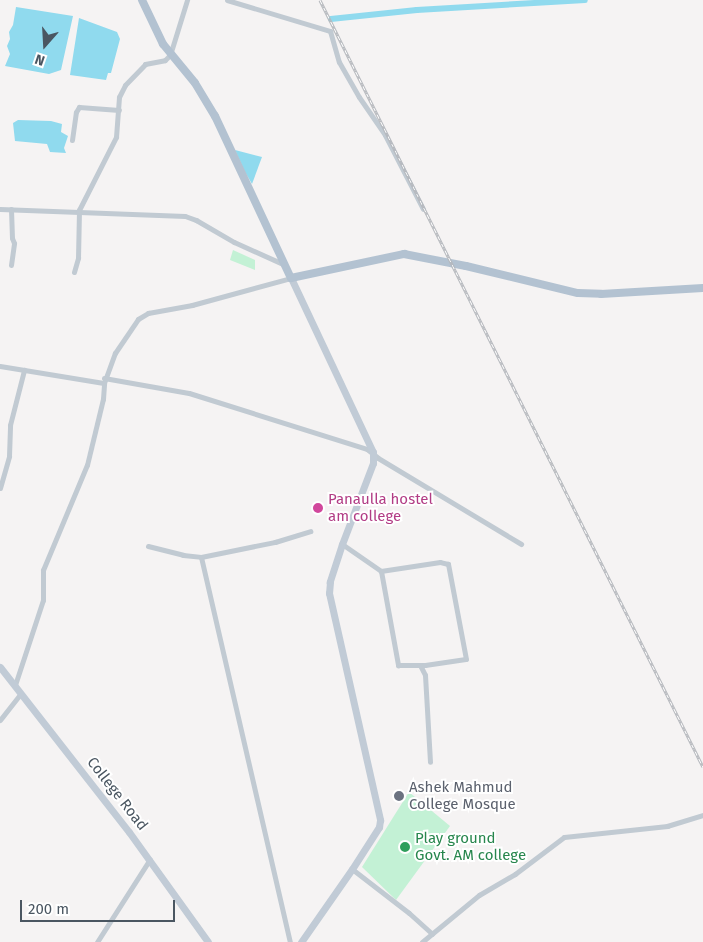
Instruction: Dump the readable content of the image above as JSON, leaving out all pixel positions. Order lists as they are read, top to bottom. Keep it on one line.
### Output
{"streets":{"main road":["College Road"]},"places":["Panaulla hostel am college","Ashek Mahmud College Mosque","Play ground Govt. AM college"],"scale_bar":"200 m","north":"bottom"}
